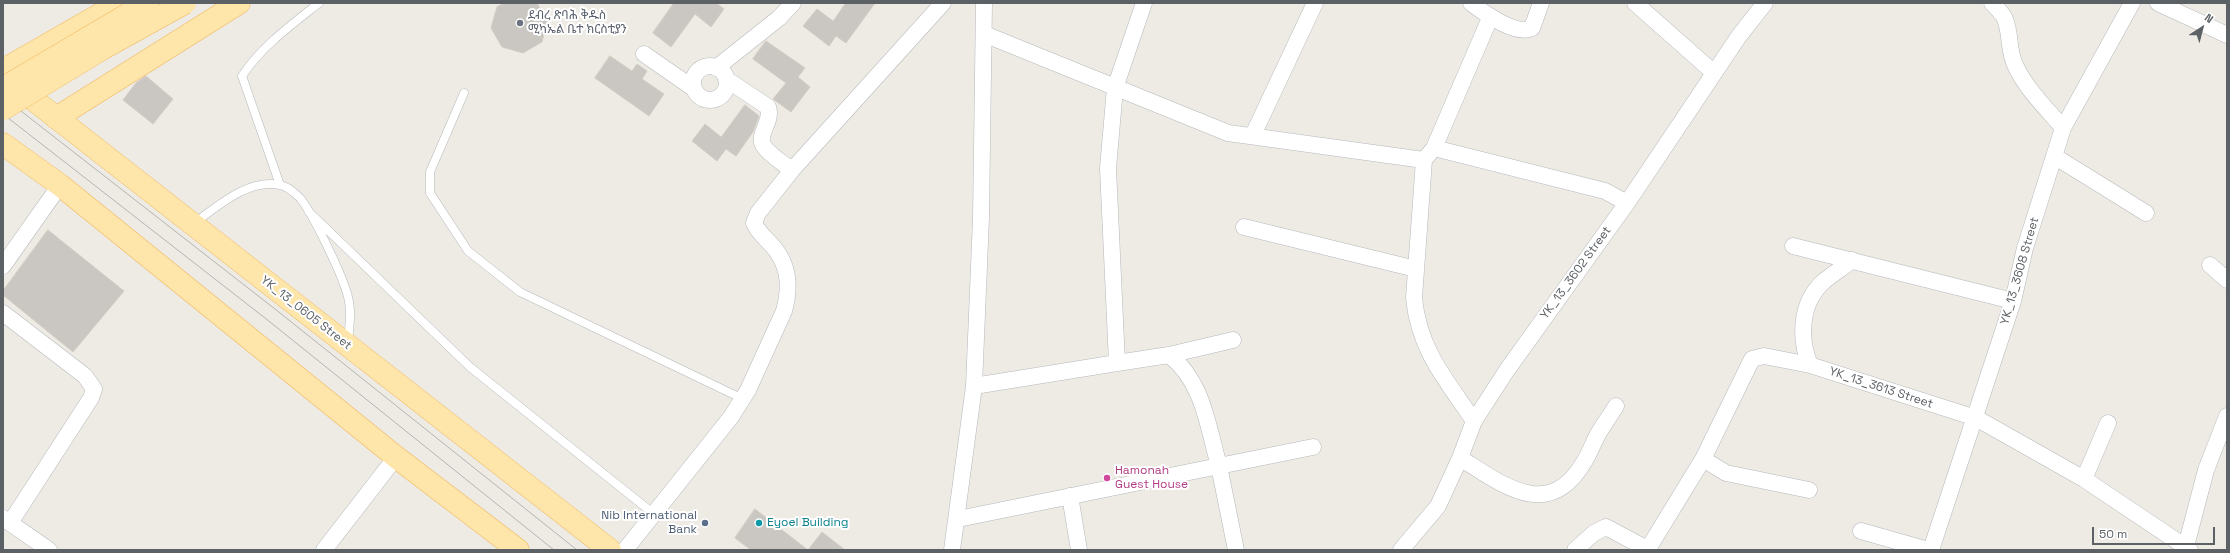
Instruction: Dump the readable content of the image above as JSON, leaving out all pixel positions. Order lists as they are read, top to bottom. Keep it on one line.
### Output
{"streets":{"main road":["YK_13_0605 Street"],"street":["YK_13_3608 Street","YK_13_3602 Street","YK_13_3613 Street"]},"crossings":[["YK_13_3608 Street","YK_13_3613 Street"]],"places":["ደብረ ጽባሕ ቅዱስ ሚካኤል ቤተ ክርስቲያን","Hamonah Guest House","Nib International Bank","Eyoel Building"],"scale_bar":"50 m","north":"top right"}
